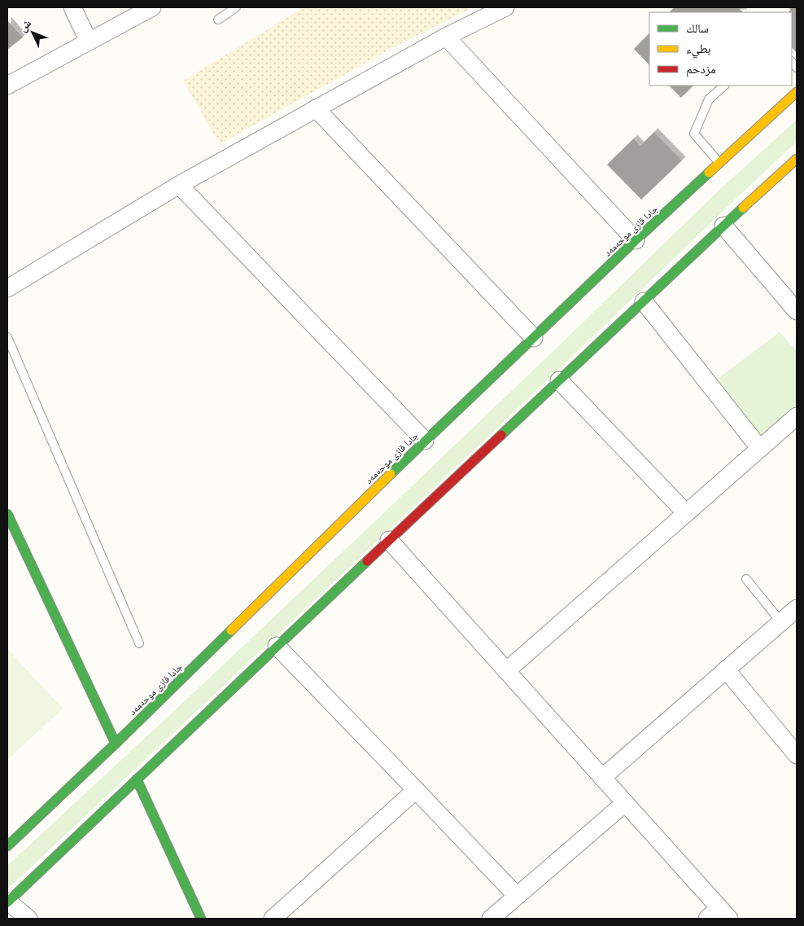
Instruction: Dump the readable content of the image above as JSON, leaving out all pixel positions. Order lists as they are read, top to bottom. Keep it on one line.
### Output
{"streets":{"main road":["جادا قازی موحەمەد"]},"legend":["سالك","بطيء","مزدحم"],"north":"top left"}
